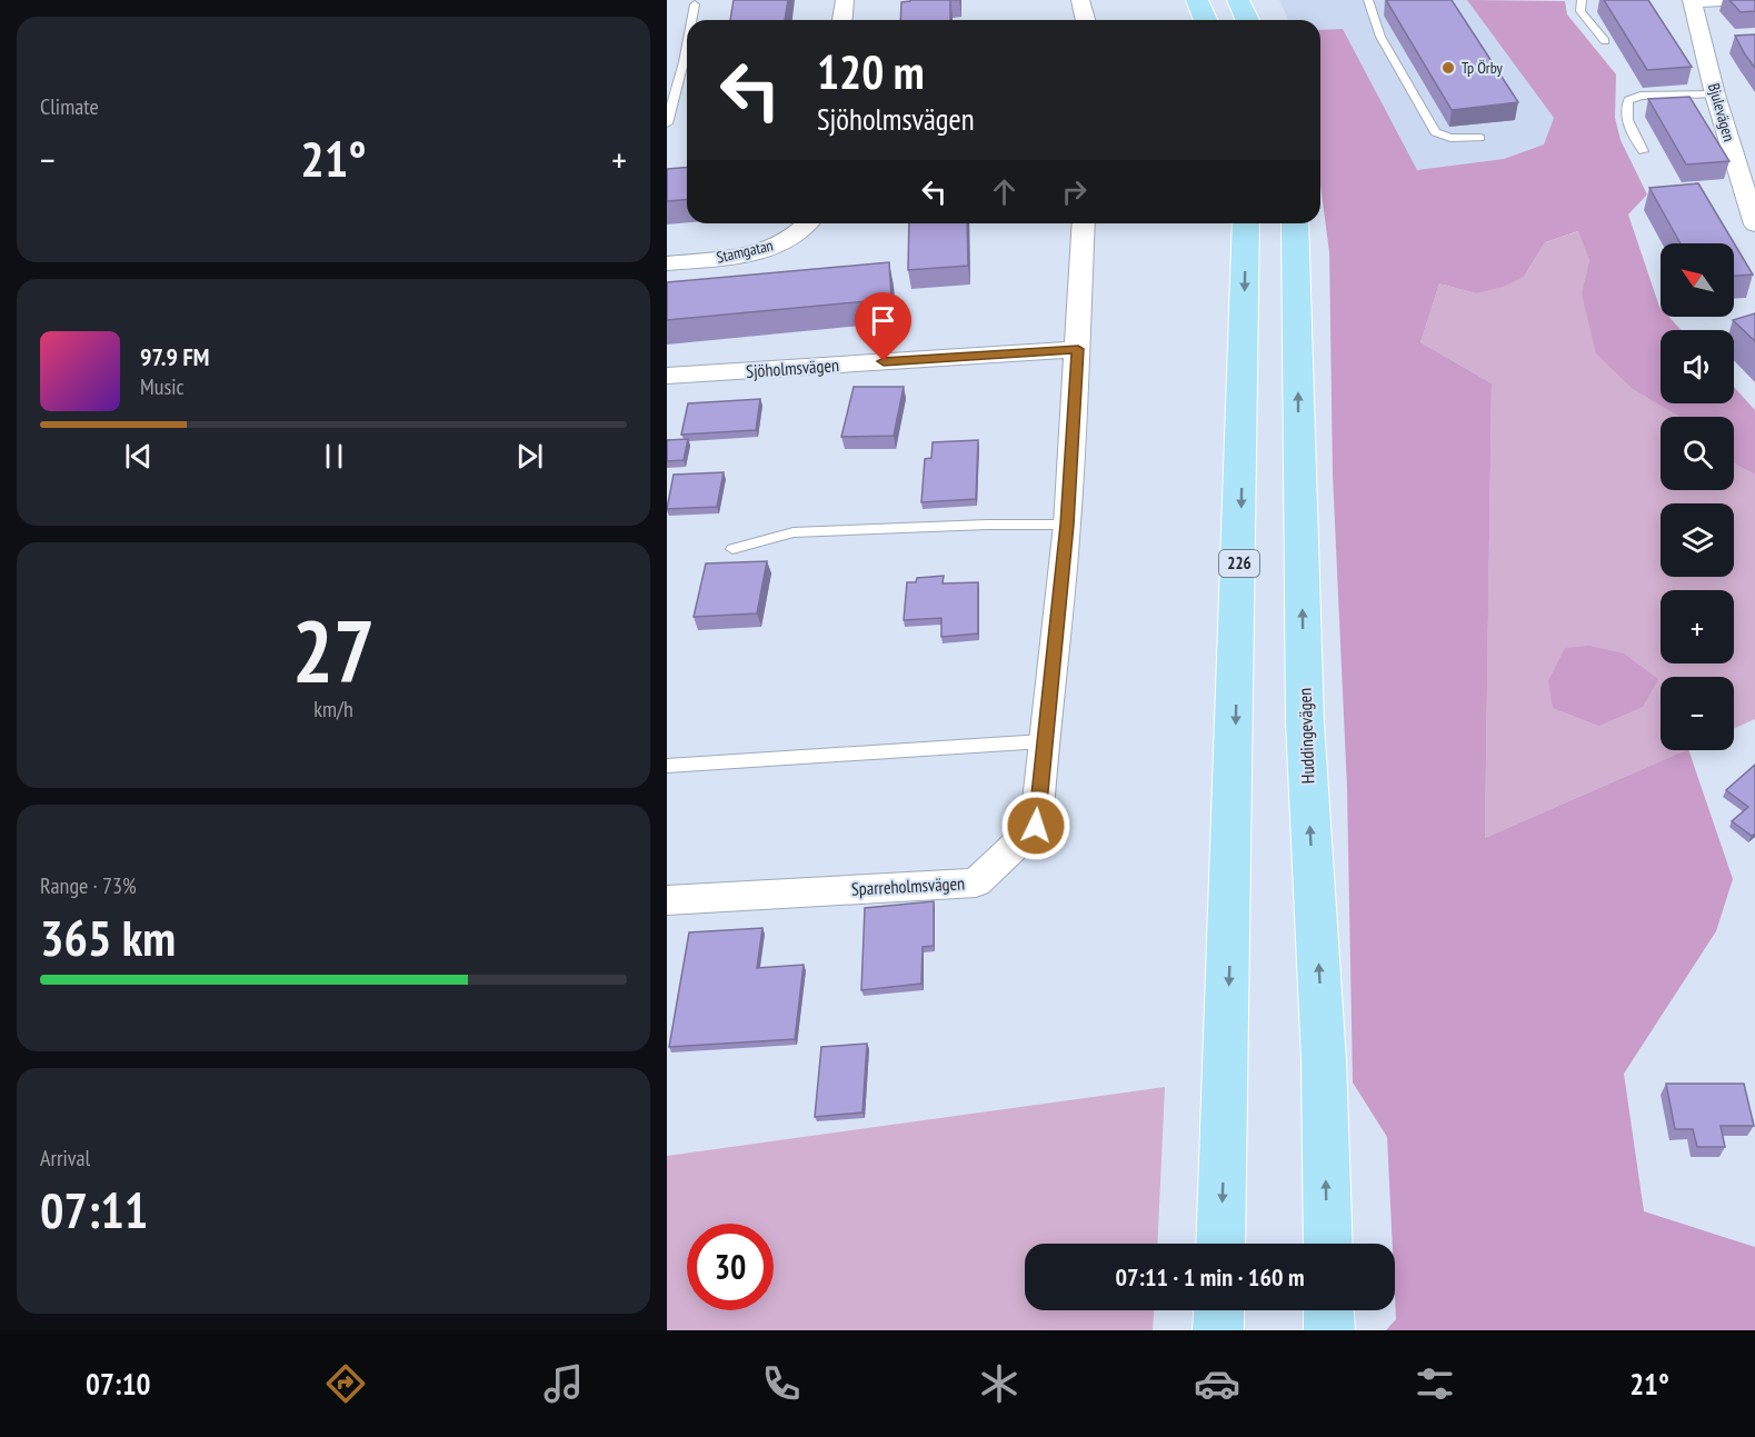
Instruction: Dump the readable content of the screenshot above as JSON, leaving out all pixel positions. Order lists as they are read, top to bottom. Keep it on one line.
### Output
{"streets":{"main road":["226","Huddingevägen"],"street":["Bjulevägen","Stamgatan","Sjöholmsvägen","Sparreholmsvägen"]},"crossings":[["Sjöholmsvägen","Sparreholmsvägen"]],"places":["Tp Örby"],"north":"top left","page":{"tile":["Climate",["27","km/h"],["Range · 73%","365 km"],["Arrival","07:11"]],"turn":["120 m","Sjöholmsvägen"],"heat":["−","21°","+"],"map_buttons":["+","−"],"song":["97.9 FM","Music"],"limit":"30","trip":"07:11 · 1 min · 160 m","tabs":["07:10","21°"]}}
